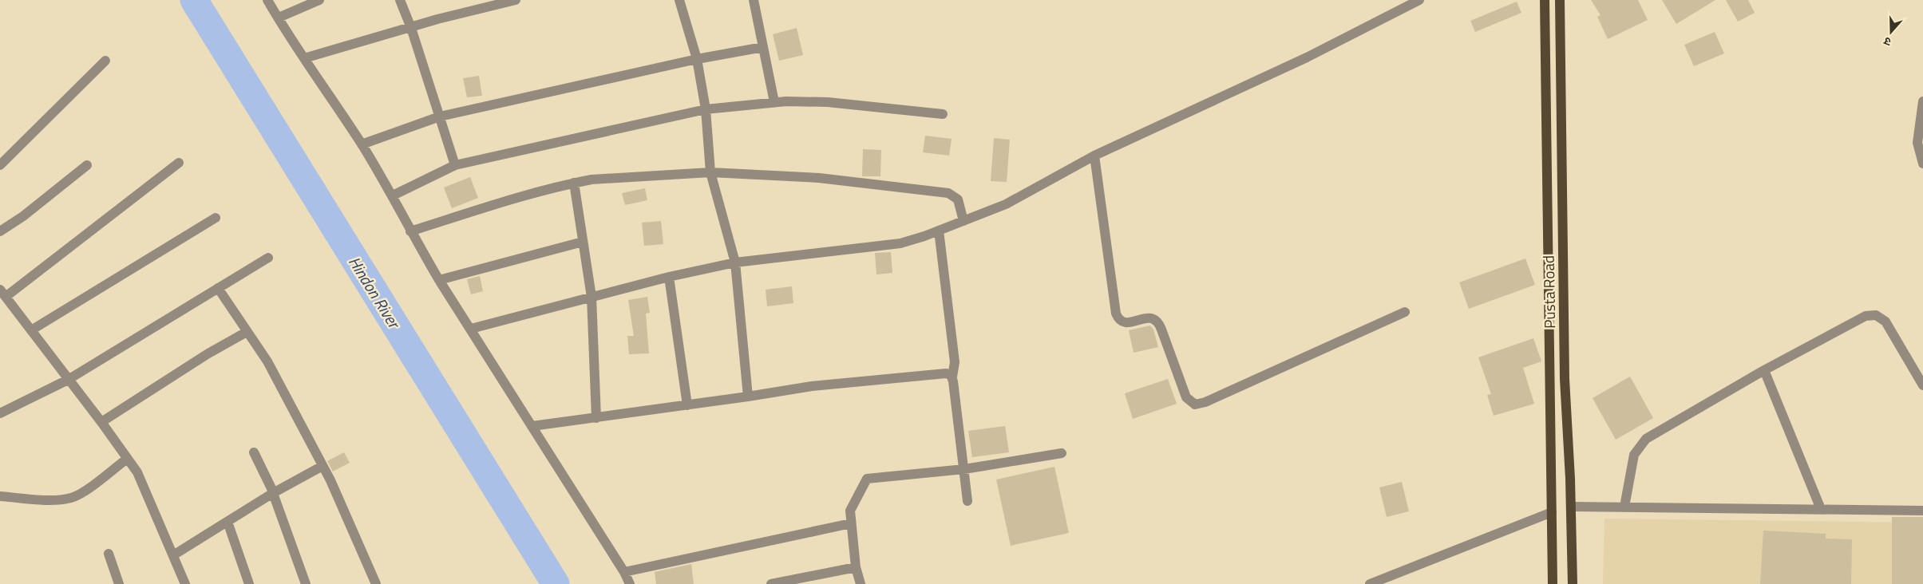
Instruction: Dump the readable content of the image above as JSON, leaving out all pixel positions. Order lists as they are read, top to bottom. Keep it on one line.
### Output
{"streets":{"main road":["Pusta Road"]},"water":["Hindon River"],"north":"bottom"}
